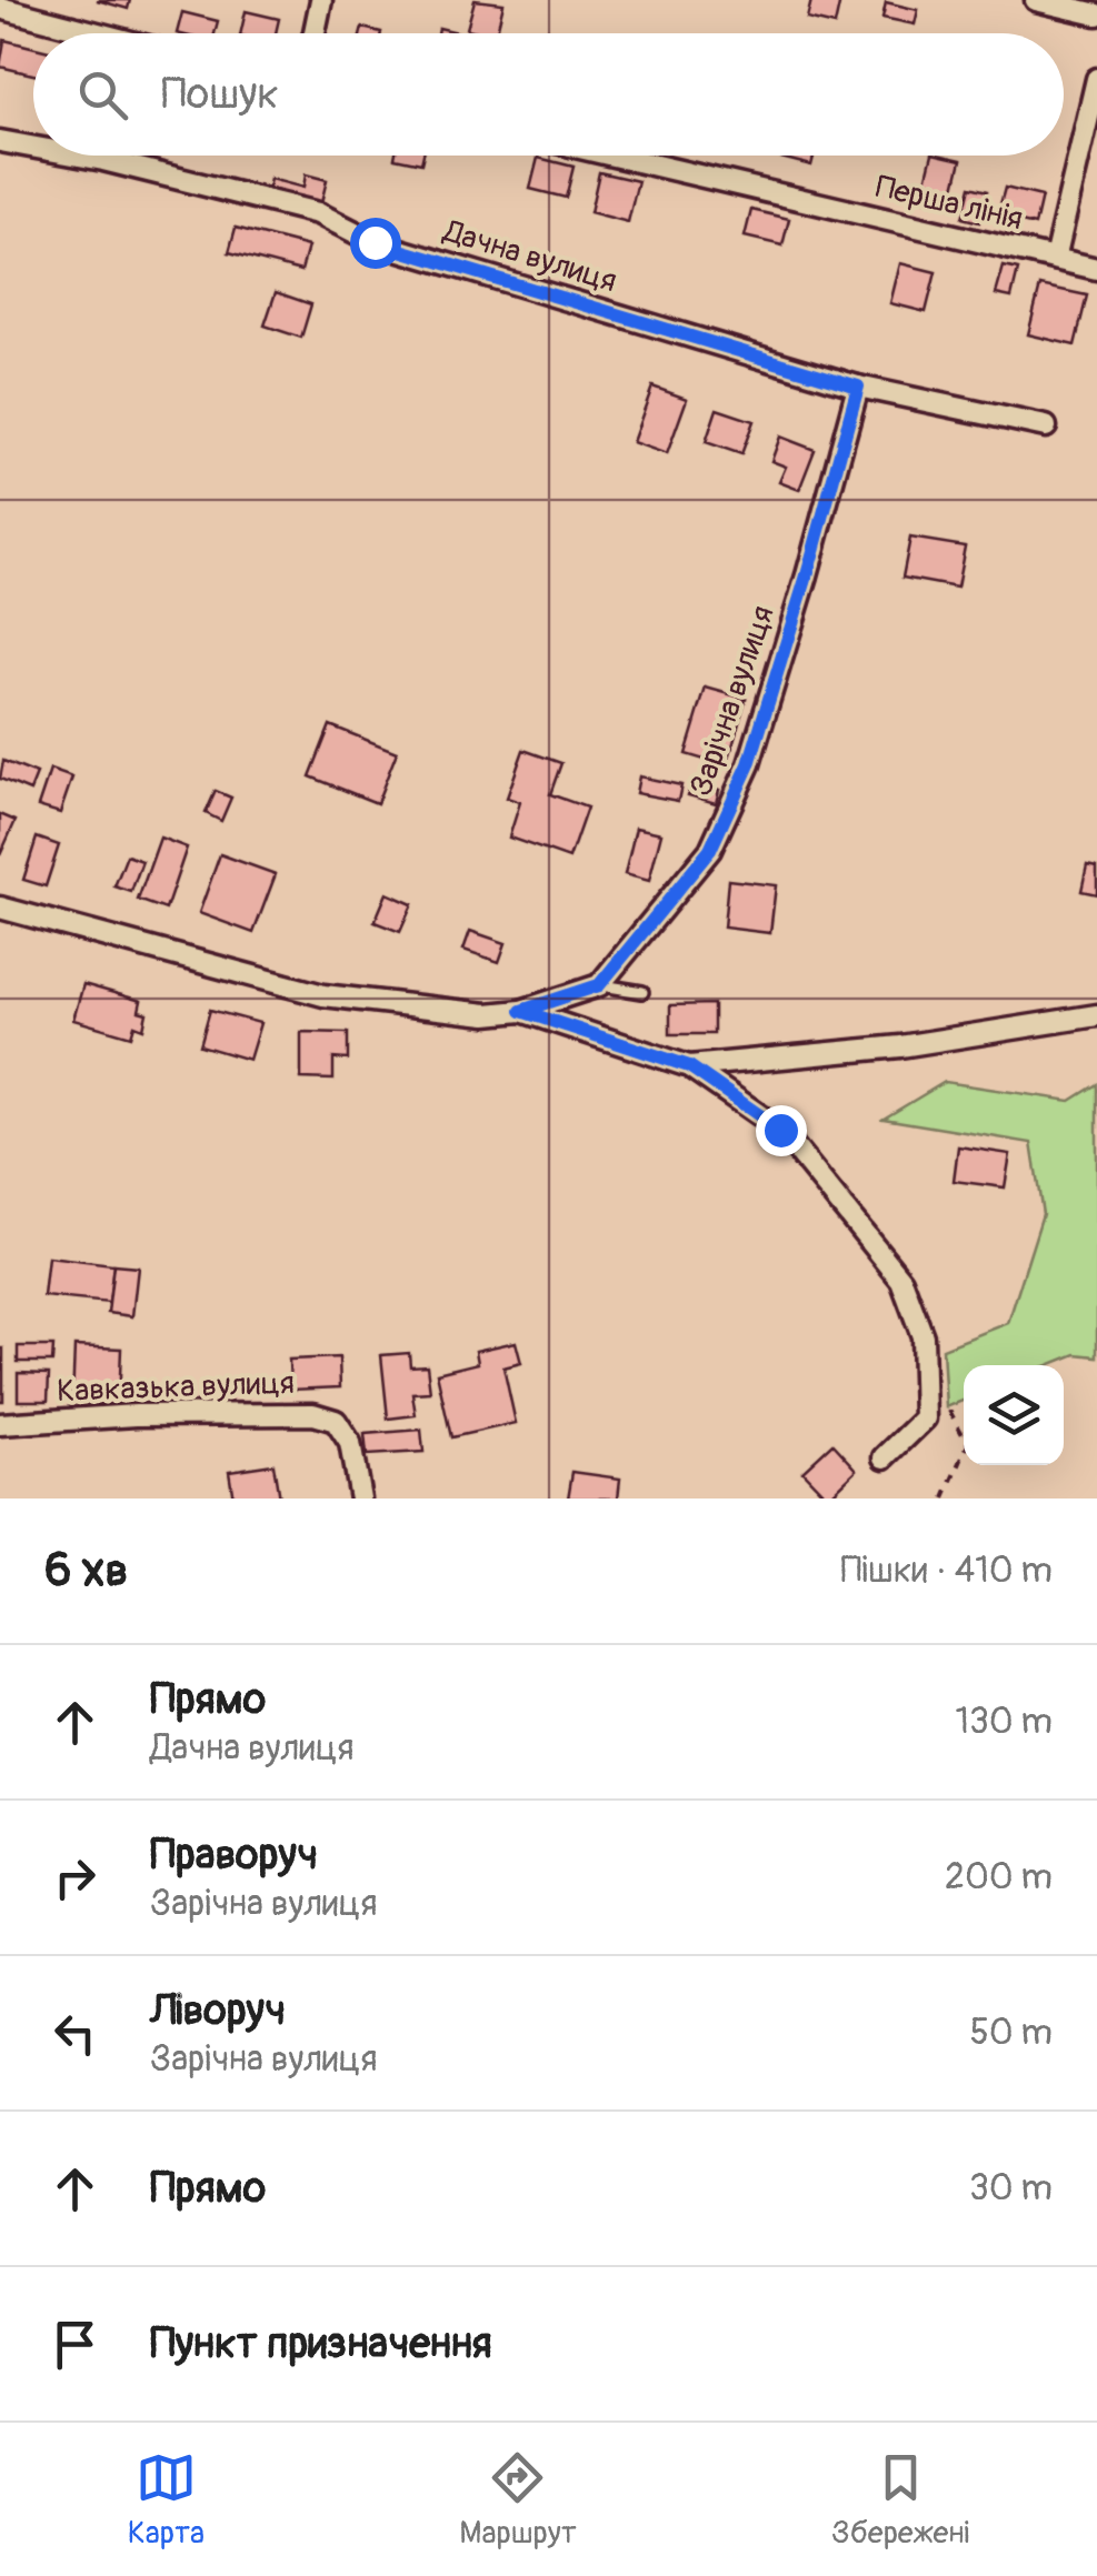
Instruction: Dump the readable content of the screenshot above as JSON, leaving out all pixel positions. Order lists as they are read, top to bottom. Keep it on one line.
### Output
{"streets":{"street":["Перша лінія","Дачна вулиця","Зарічна вулиця","Кавказька вулиця"]},"crossings":[["Дачна вулиця","Зарічна вулиця"]],"page":{"search":"Пошук","heading":["6 хв","Пішки · 410 m"],"list":[["Прямо","Дачна вулиця","130 m"],["Праворуч","Зарічна вулиця","200 m"],["Ліворуч","Зарічна вулиця","50 m"],["Прямо","30 m"],"Пункт призначення"],"nav":["Карта","Маршрут","Збережені"]}}
